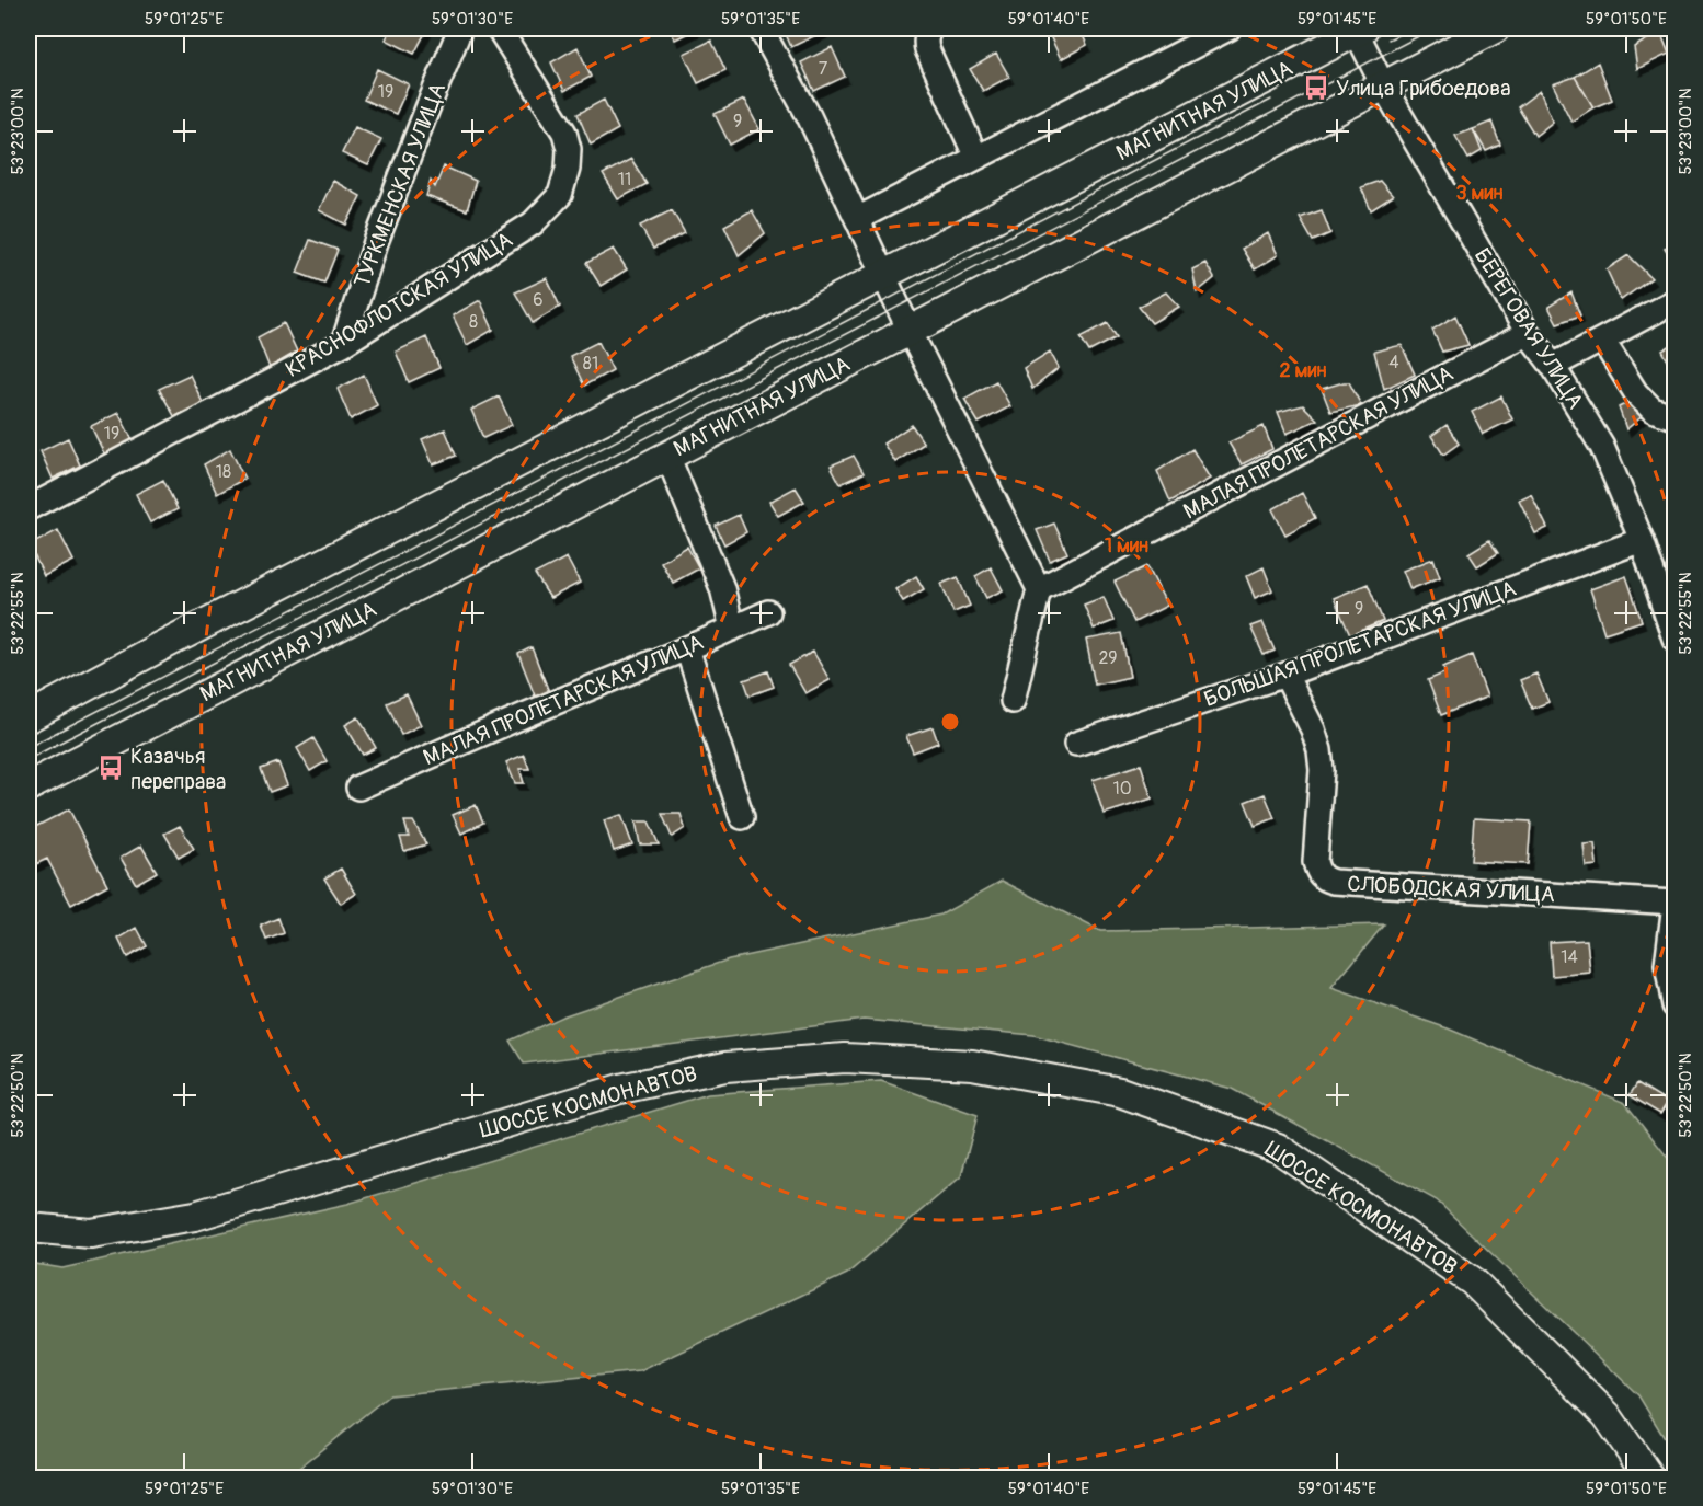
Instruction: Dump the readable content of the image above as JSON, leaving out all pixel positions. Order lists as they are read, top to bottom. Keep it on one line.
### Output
{"streets":{"main road":["МАГНИТНАЯ УЛИЦА","ШОССЕ КОСМОНАВТОВ"],"street":["ТУРКМЕНСКАЯ УЛИЦА","КРАСНОФЛОТСКАЯ УЛИЦА","БЕРЕГОВАЯ УЛИЦА","МАЛАЯ ПРОЛЕТАРСКАЯ УЛИЦА","БОЛЬШАЯ ПРОЛЕТАРСКАЯ УЛИЦА","СЛОБОДСКАЯ УЛИЦА"]},"crossings":[["МАГНИТНАЯ УЛИЦА","БЕРЕГОВАЯ УЛИЦА"],["ТУРКМЕНСКАЯ УЛИЦА","КРАСНОФЛОТСКАЯ УЛИЦА"],["БЕРЕГОВАЯ УЛИЦА","МАЛАЯ ПРОЛЕТАРСКАЯ УЛИЦА"],["БЕРЕГОВАЯ УЛИЦА","БОЛЬШАЯ ПРОЛЕТАРСКАЯ УЛИЦА"],["БОЛЬШАЯ ПРОЛЕТАРСКАЯ УЛИЦА","СЛОБОДСКАЯ УЛИЦА"]],"places":{"bus stop":["Улица Грибоедова","Казачья переправа"]},"house_numbers":["7","19","9","11","6","8","4","81","19","18","9","29","10","14"],"coordinates":["59°01'25\"E","59°01'30\"E","59°01'35\"E","59°01'40\"E","59°01'45\"E","59°01'50\"E","53°23'00\"N","53°22'55\"N","53°22'50\"N"],"rings":["3 мин","2 мин","1 мин"]}
